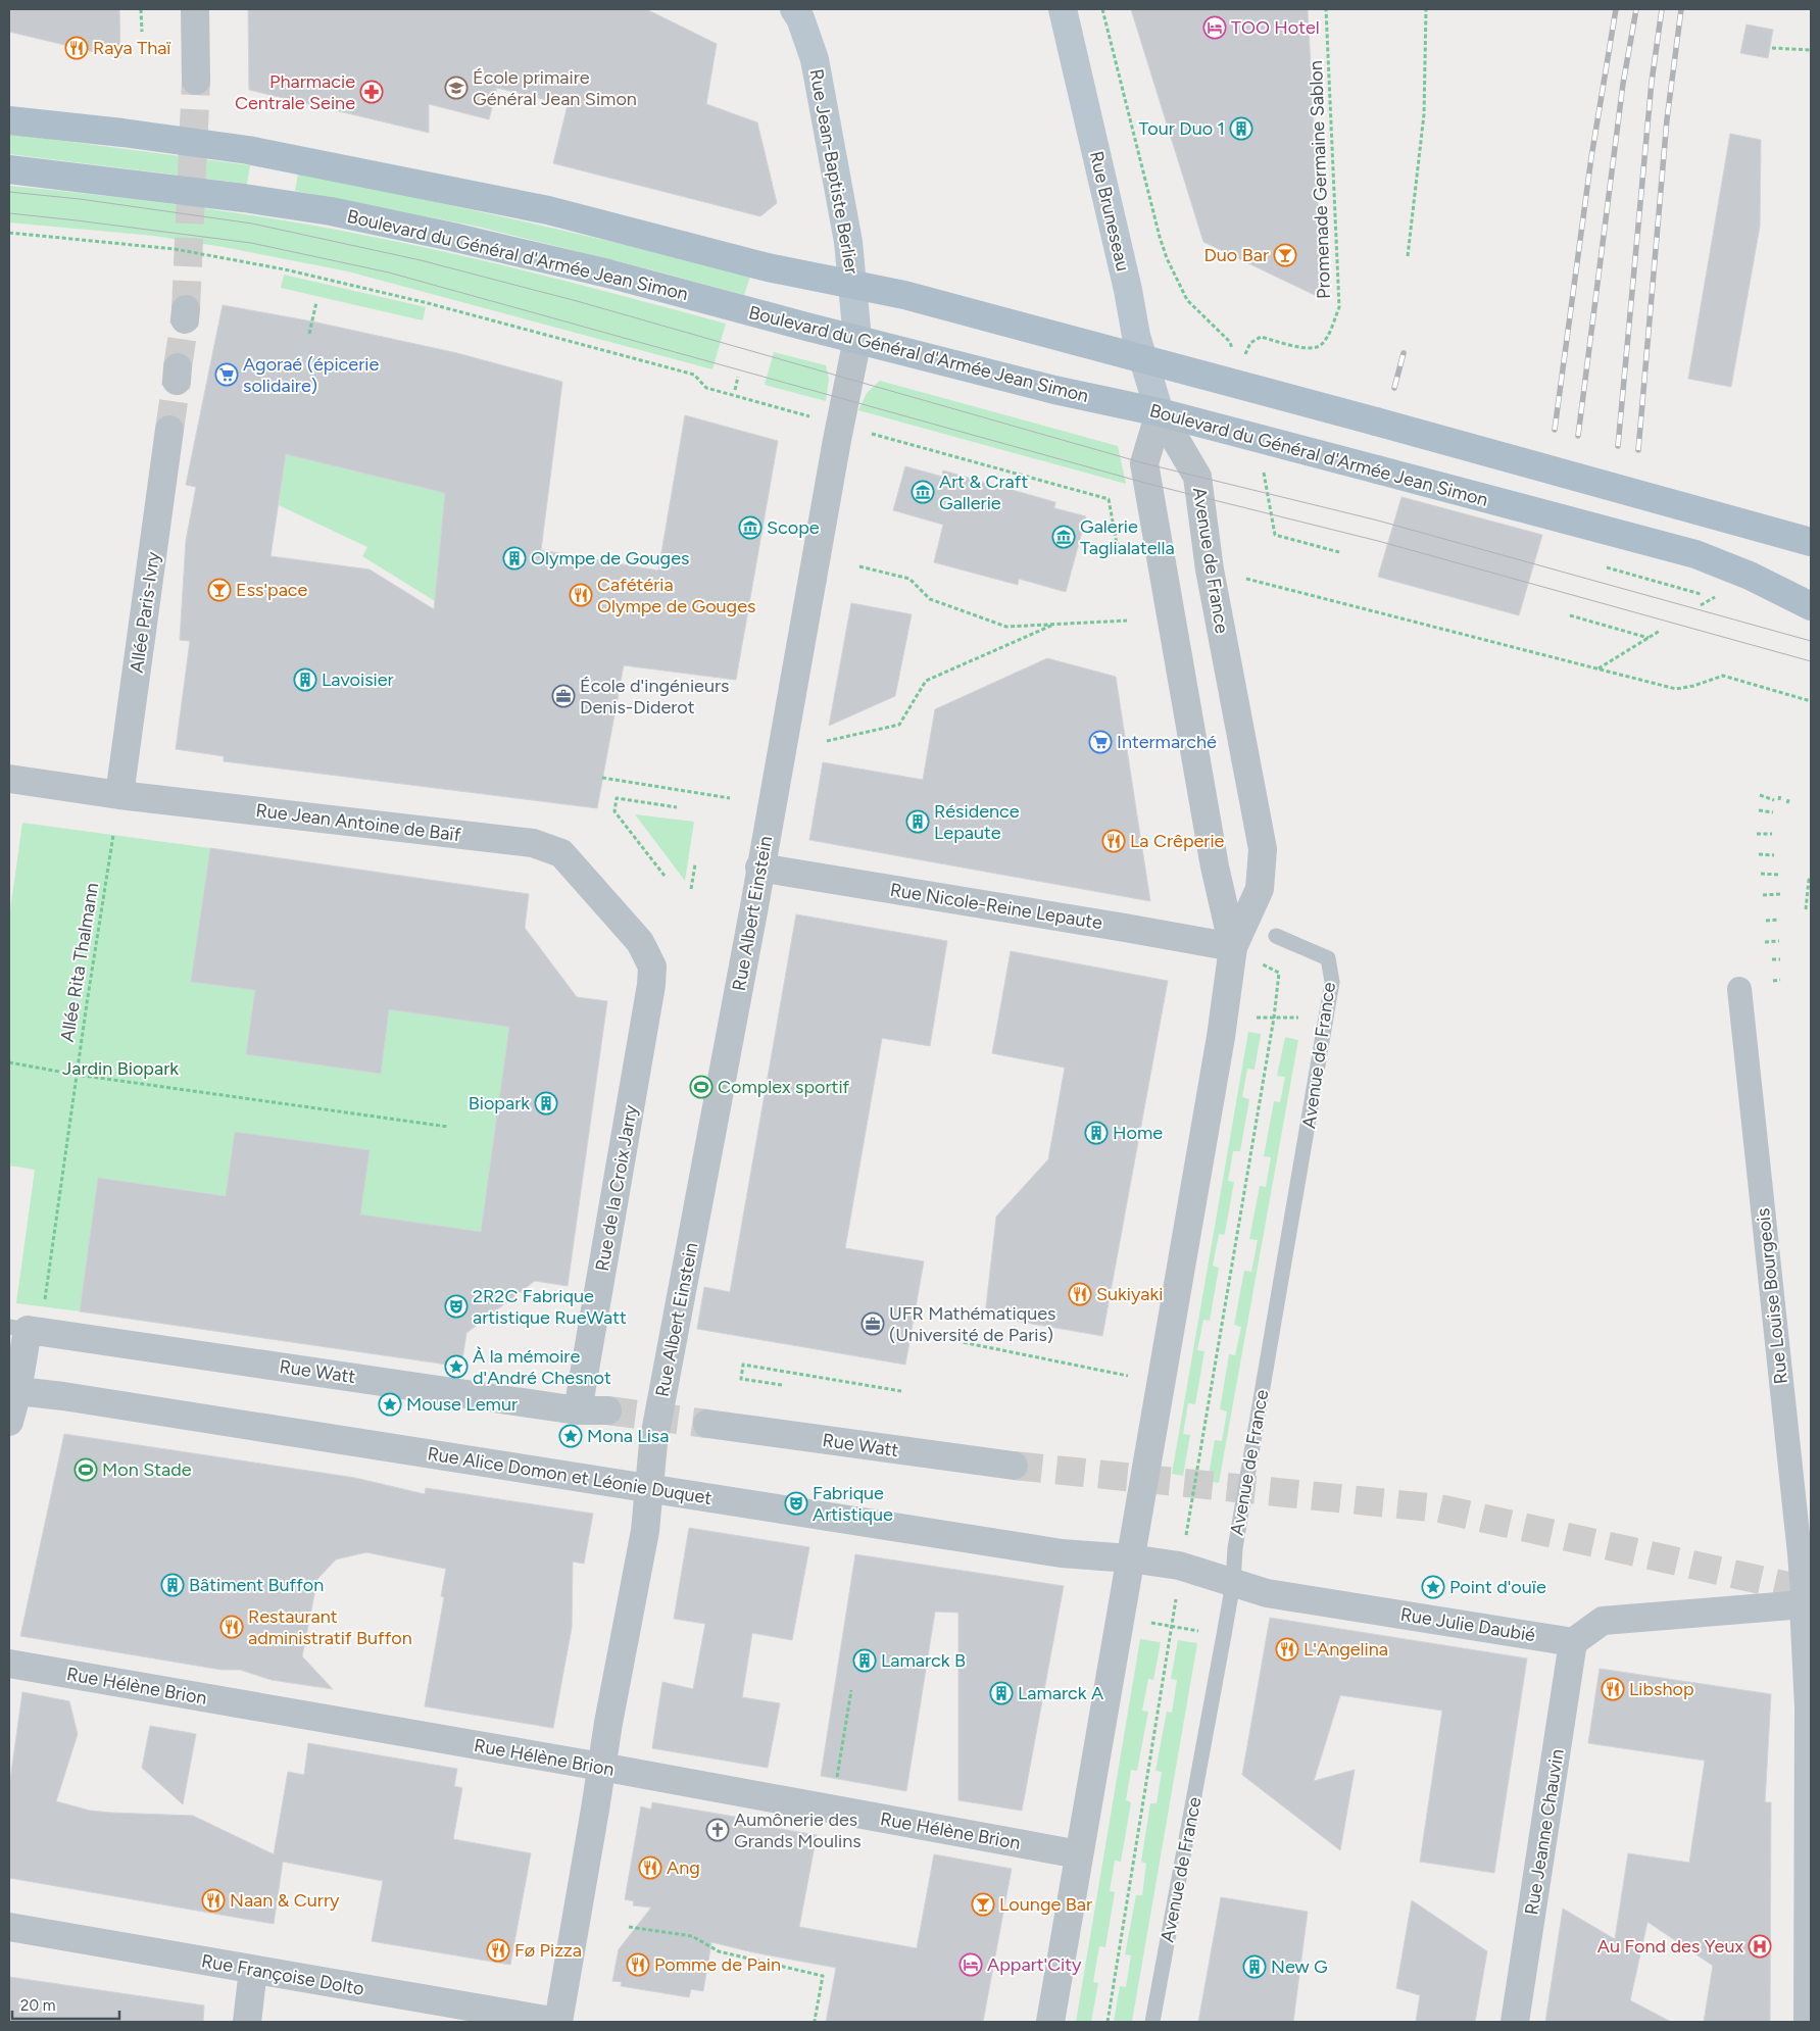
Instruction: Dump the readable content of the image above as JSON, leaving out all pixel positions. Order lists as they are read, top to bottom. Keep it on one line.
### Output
{"streets":{"main road":["Rue Jean-Baptiste Berlier","Rue Bruneseau","Boulevard du Général d'Armée Jean Simon"],"street":["Avenue de France","Allée Paris-Ivry","Rue Jean Antoine de Baïf","Rue Nicole-Reine Lepaute","Rue Albert Einstein","Rue de la Croix Jarry","Rue Louise Bourgeois","Rue Watt","Rue Alice Domon et Léonie Duquet","Rue Julie Daubié","Rue Hélène Brion","Rue Jeanne Chauvin","Rue Françoise Dolto"],"path":["Promenade Germaine Sablon","Allée Rita Thalmann"]},"crossings":[["Rue Jean-Baptiste Berlier","Boulevard du Général d'Armée Jean Simon"],["Rue Jean-Baptiste Berlier","Rue Albert Einstein"],["Rue Bruneseau","Boulevard du Général d'Armée Jean Simon"],["Rue Bruneseau","Avenue de France"],["Boulevard du Général d'Armée Jean Simon","Avenue de France"],["Boulevard du Général d'Armée Jean Simon","Rue Albert Einstein"],["Avenue de France","Rue Nicole-Reine Lepaute"],["Avenue de France","Rue Alice Domon et Léonie Duquet"],["Avenue de France","Rue Julie Daubié"],["Avenue de France","Rue Hélène Brion"],["Allée Paris-Ivry","Rue Jean Antoine de Baïf"],["Rue Jean Antoine de Baïf","Rue de la Croix Jarry"],["Rue Nicole-Reine Lepaute","Rue Albert Einstein"],["Rue Albert Einstein","Rue Alice Domon et Léonie Duquet"],["Rue Albert Einstein","Rue Hélène Brion"],["Rue Albert Einstein","Rue Françoise Dolto"],["Rue de la Croix Jarry","Rue Watt"],["Rue Watt","Rue Alice Domon et Léonie Duquet"],["Rue Alice Domon et Léonie Duquet","Rue Julie Daubié"],["Rue Julie Daubié","Rue Jeanne Chauvin"]],"parks":["Jardin Biopark"],"places":{"hotel":["TOO Hotel","Appart'City"],"restaurant":["Raya Thaï","Cafétéria Olympe de Gouges","La Crêperie","Sukiyaki","Restaurant administratif Buffon","L'Angelina","Libshop","Ang","Naan & Curry","Fø Pizza","Pomme de Pain"],"school or university":["École primaire Général Jean Simon"],"pharmacy":["Pharmacie Centrale Seine"],"building":["Tour Duo 1","Olympe de Gouges","Lavoisier","Résidence Lepaute","Biopark","Home","Bâtiment Buffon","Lamarck B","Lamarck A","New G"],"bar":["Duo Bar","Ess'pace","Lounge Bar"],"supermarket":["Agoraé (épicerie solidaire)","Intermarché"],"museum":["Art & Craft Gallerie","Scope","Galerie Taglialatella"],"office":["École d'ingénieurs Denis-Diderot","UFR Mathématiques (Université de Paris)"],"sports":["Complex sportif","Mon Stade"],"theatre":["2R2C Fabrique artistique RueWatt","Fabrique Artistique"],"place":["À la mémoire d'André Chesnot","Mouse Lemur","Mona Lisa","Point d'ouïe"],"church":["Aumônerie des Grands Moulins"],"hospital":["Au Fond des Yeux"]},"scale_bar":"20 m"}
